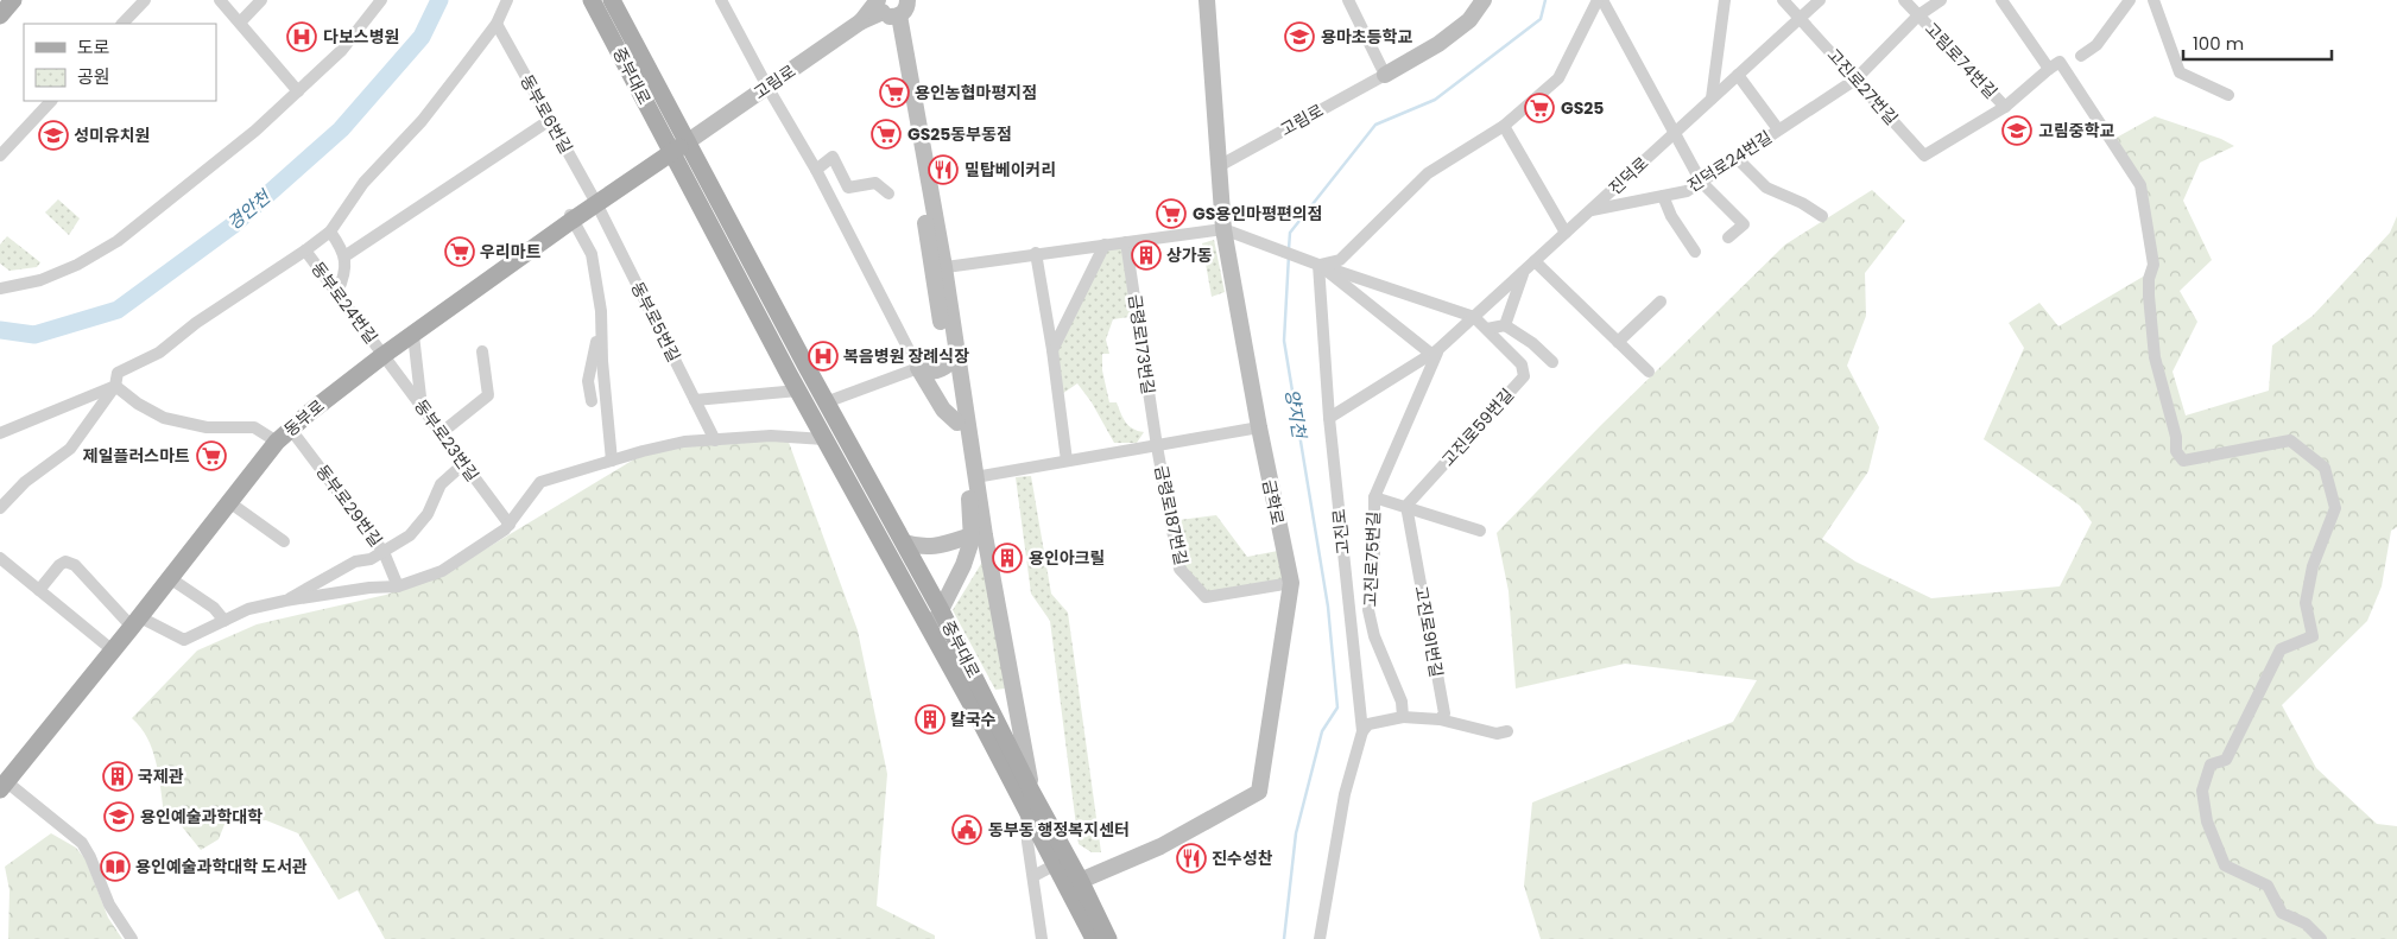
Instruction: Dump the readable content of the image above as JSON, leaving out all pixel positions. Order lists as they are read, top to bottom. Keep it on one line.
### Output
{"streets":{"main road":["중부대로","동부로"],"street":["고림로74번길","고림로","고진로27번길","동부로6번길","진덕로24번길","진덕로","동부로24번길","동부로5번길","금령로173번길","고진로59번길","동부로23번길","금학로","동부로29번길","금령로187번길","고진로","고진로75번길","고진로91번길"]},"crossings":[["고림로74번길","고진로27번길"],["고림로74번길","진덕로24번길"],["중부대로","고림로"],["중부대로","동부로"],["중부대로","금학로"],["고림로","동부로"],["고림로","금학로"],["고진로27번길","진덕로24번길"],["고진로27번길","진덕로"],["동부로6번길","동부로5번길"],["동부로6번길","동부로"],["진덕로24번길","진덕로"],["진덕로","고진로59번길"],["진덕로","고진로"],["진덕로","고진로75번길"],["동부로24번길","동부로"],["동부로24번길","동부로23번길"],["동부로5번길","동부로"],["금령로173번길","금령로187번길"],["동부로","동부로23번길"],["동부로","동부로29번길"],["고진로59번길","금학로"],["고진로59번길","고진로"],["고진로59번길","고진로75번길"],["고진로59번길","고진로91번길"],["금학로","금령로187번길"],["고진로75번길","고진로91번길"]],"water":["경안천","양지천"],"places":{"hospital":["다보스병원","복음병원 장례식장"],"school or university":["용마초등학교","고림중학교","성미유치원","용인예술과학대학"],"supermarket":["용인농협마평지점","GS25","GS25동부동점","GS용인마평편의점","우리마트","제일플러스마트"],"restaurant":["밀탑베이커리","진수성찬"],"building":["상가동","용인아크릴","칼국수","국제관"],"public building":["동부동 행정복지센터"],"library":["용인예술과학대학 도서관"]},"legend":["도로","공원"],"scale_bar":"100 m"}
